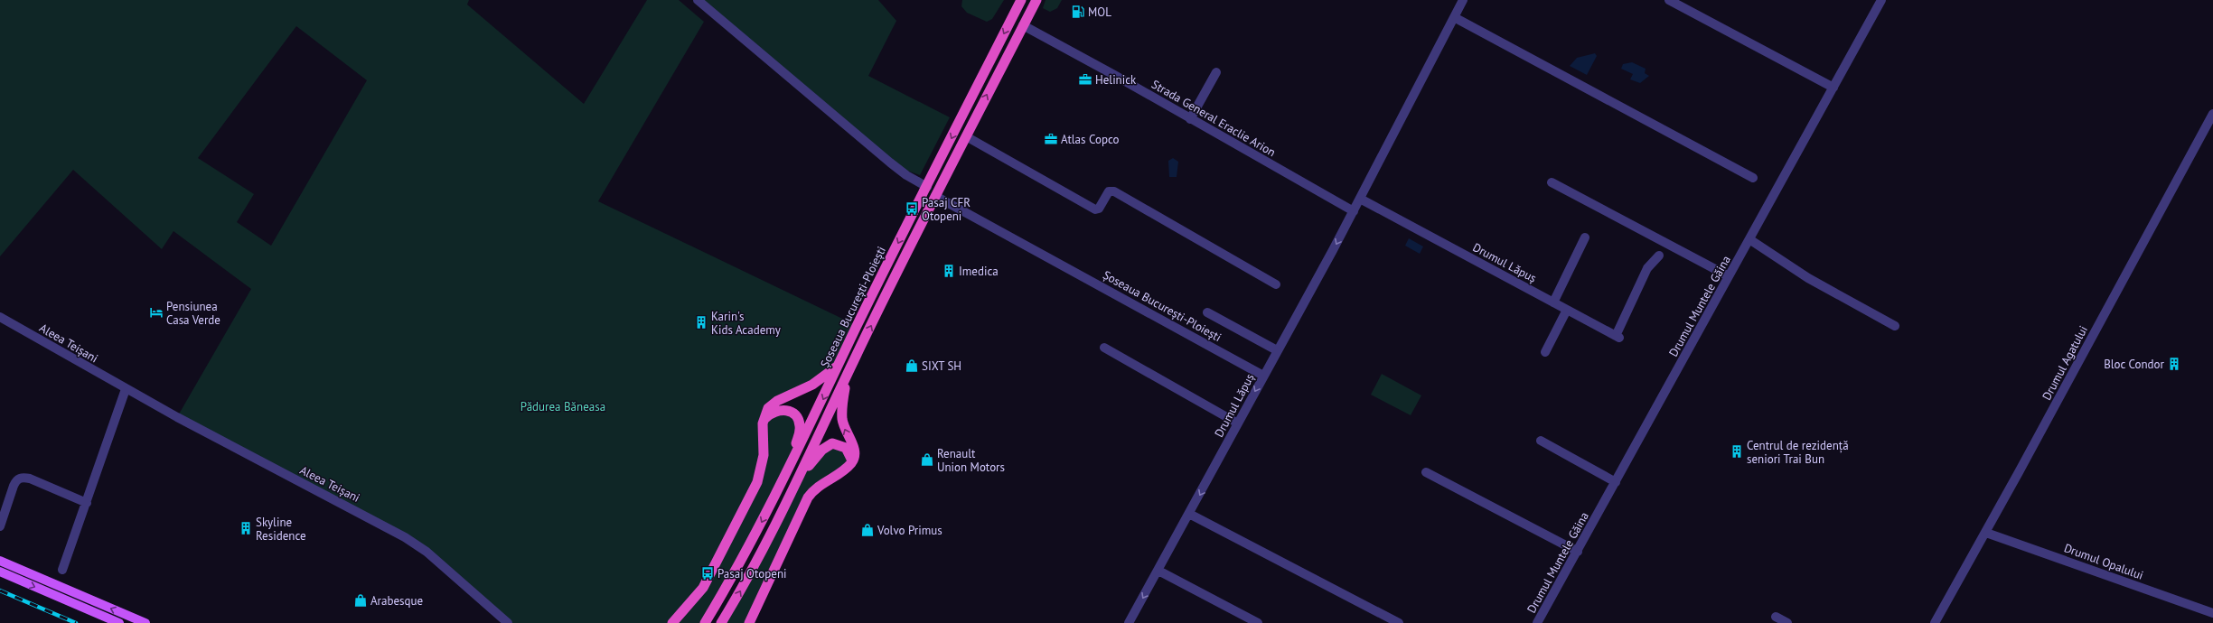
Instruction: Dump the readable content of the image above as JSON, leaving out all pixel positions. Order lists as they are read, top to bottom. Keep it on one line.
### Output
{"streets":{"highway":["Șoseaua București-Ploiești"],"street":["Strada General Eraclie Arion","Drumul Lăpuș","Drumul Muntele Găina","Aleea Teișani","Drumul Agatului","Drumul Opalului"]},"crossings":[["Strada General Eraclie Arion","Drumul Lăpuș"],["Strada General Eraclie Arion","Șoseaua București-Ploiești"],["Drumul Lăpuș","Șoseaua București-Ploiești"],["Drumul Agatului","Drumul Opalului"]],"parks":["Pădurea Băneasa"],"places":{"fuel station":["MOL"],"office":["Helinick","Atlas Copco"],"bus stop":["Pasaj CFR Otopeni","Pasaj Otopeni"],"building":["Imedica","Karin's Kids Academy","Bloc Condor","Centrul de rezidență seniori Trai Bun","Skyline Residence"],"hotel":["Pensiunea Casa Verde"],"shop":["SIXT SH","Renault Union Motors","Volvo Primus","Arabesque"]}}
